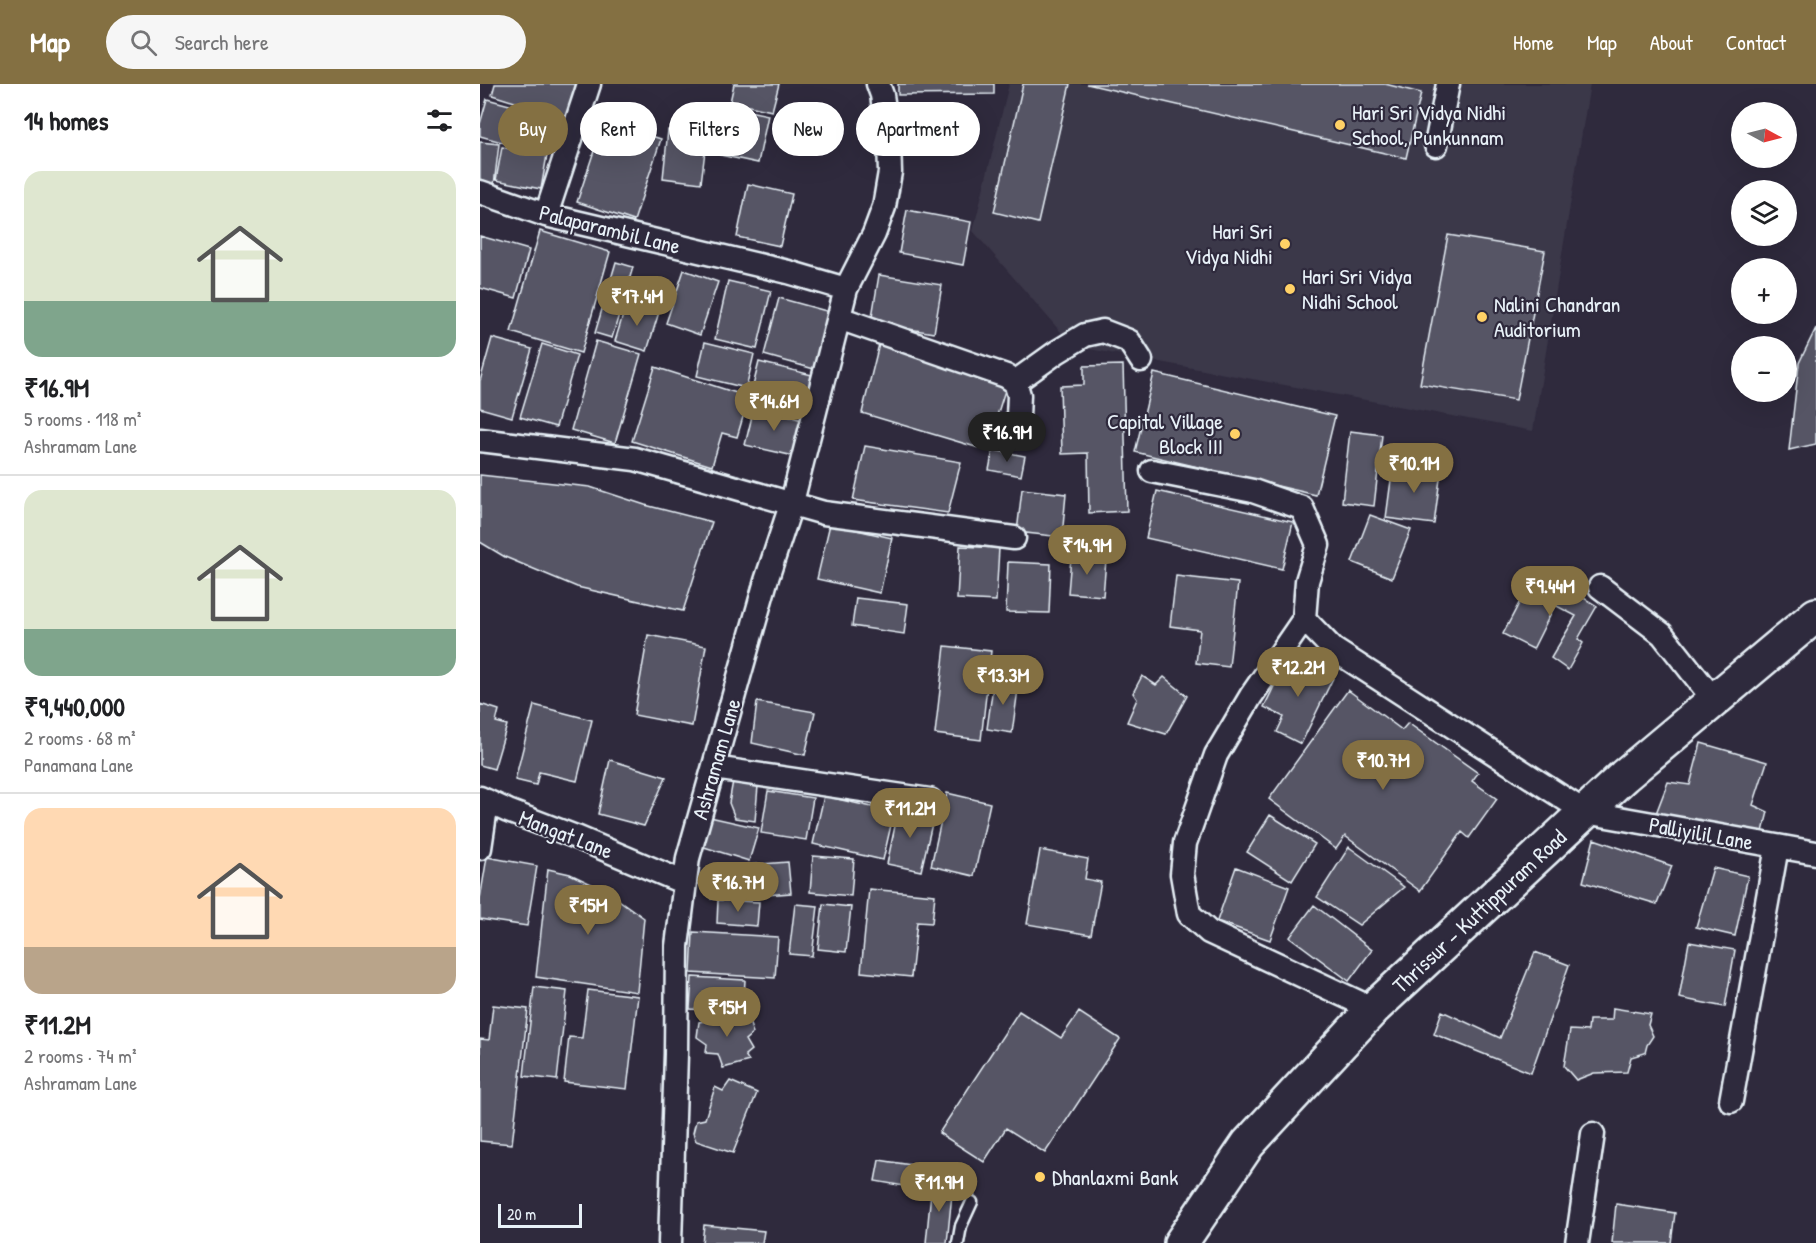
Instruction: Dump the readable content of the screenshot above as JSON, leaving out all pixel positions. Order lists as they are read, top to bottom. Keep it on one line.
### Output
{"streets":{"main road":["Thrissur – Kuttippuram Road"],"street":["Palaparambil Lane","Ashramam Lane","Palliyilil Lane","Mangat Lane"]},"crossings":[["Palaparambil Lane","Ashramam Lane"],["Ashramam Lane","Mangat Lane"],["Palliyilil Lane","Thrissur – Kuttippuram Road"]],"places":["Hari Sri Vidya Nidhi School, Punkunnam","Hari Sri Vidya Nidhi","Hari Sri Vidya Nidhi School","Nalini Chandran Auditorium","Capital Village Block III","Dhanlaxmi Bank"],"scale_bar":"20 m","north":"right","page":{"header":"Map","search":"Search here","nav":["Home","Map","About","Contact"],"heading":"14 homes","map_buttons":["+","−"],"chip":["Buy","Rent","Filters","New","Apartment"],"list":[{"name":"₹16.9M","note":"5 rooms · 118 m² · Ashramam Lane"},{"name":"₹9,440,000","note":"2 rooms · 68 m² · Panamana Lane"},{"name":"₹11.2M","note":"2 rooms · 74 m² · Ashramam Lane"}],"price":["₹17.4M","₹14.6M","₹16.9M","₹10.1M","₹14.9M","₹9.44M","₹12.2M","₹13.3M","₹10.7M","₹11.2M","₹16.7M","₹15M","₹15M","₹11.9M"],"scale":"20 m"}}
